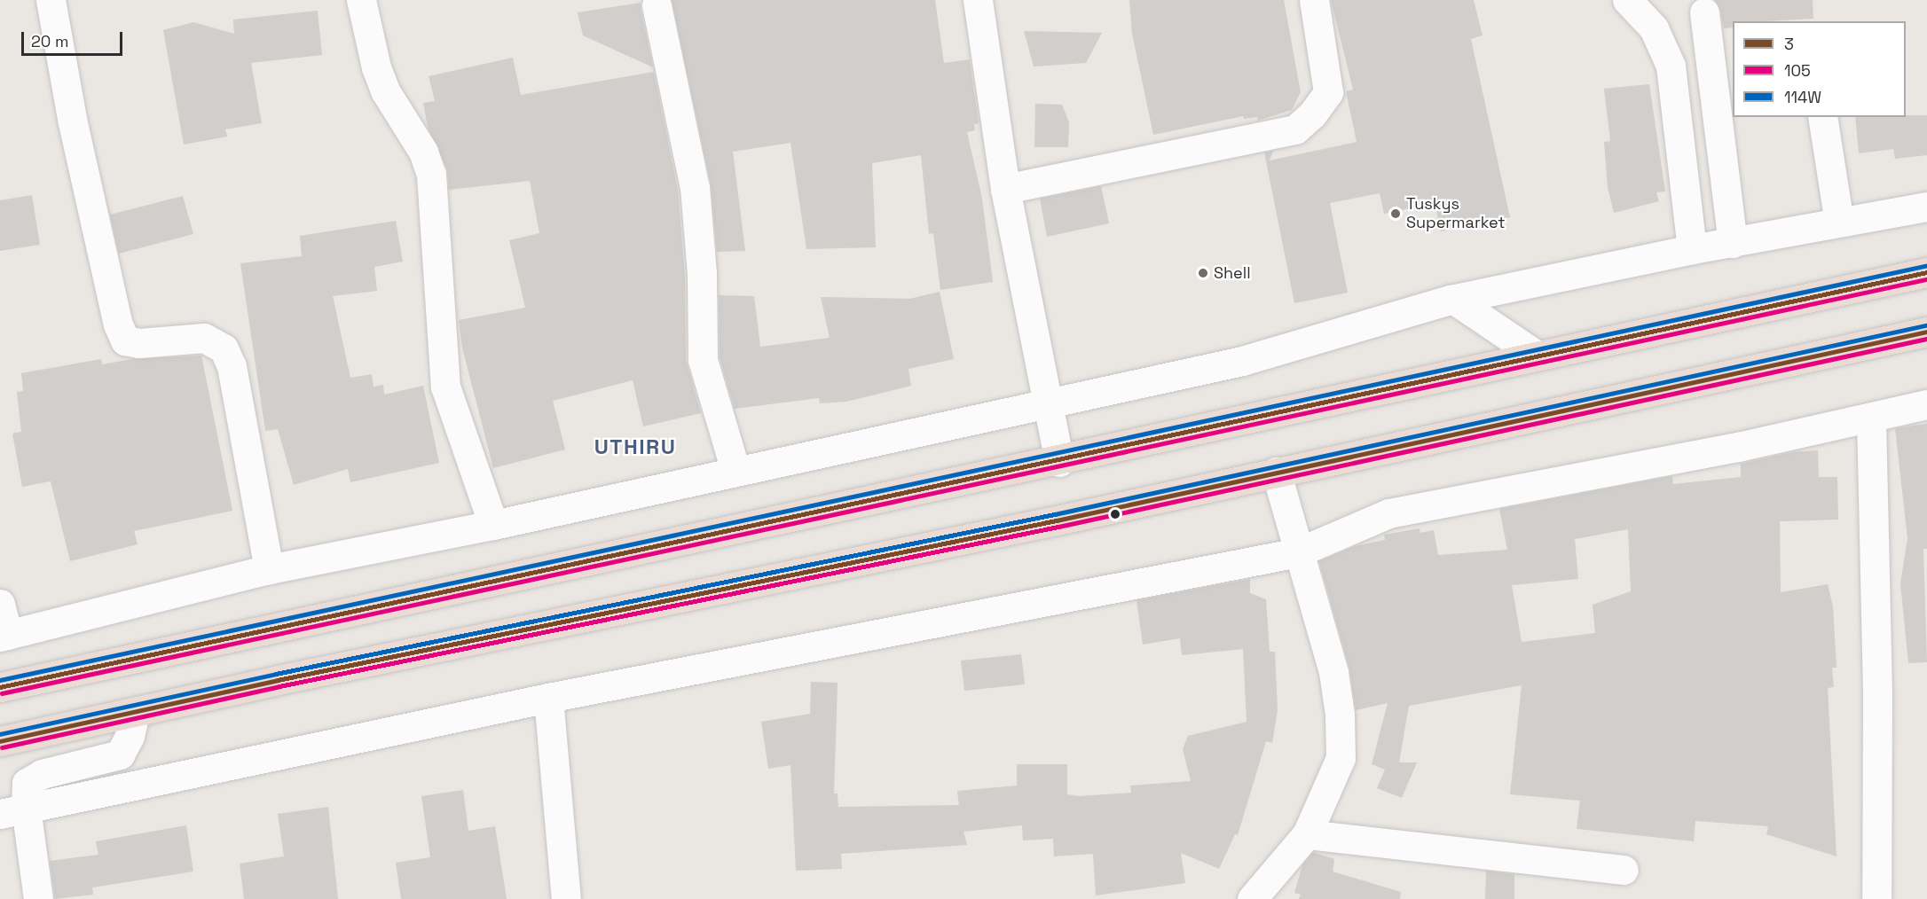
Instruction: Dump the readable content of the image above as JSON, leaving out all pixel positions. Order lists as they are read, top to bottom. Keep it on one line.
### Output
{"districts":["UTHIRU"],"places":["Tuskys Supermarket","Shell"],"lines":["transit line 114W","transit line 3","transit line 105"],"legend":["3","105","114W"],"scale_bar":"20 m"}
